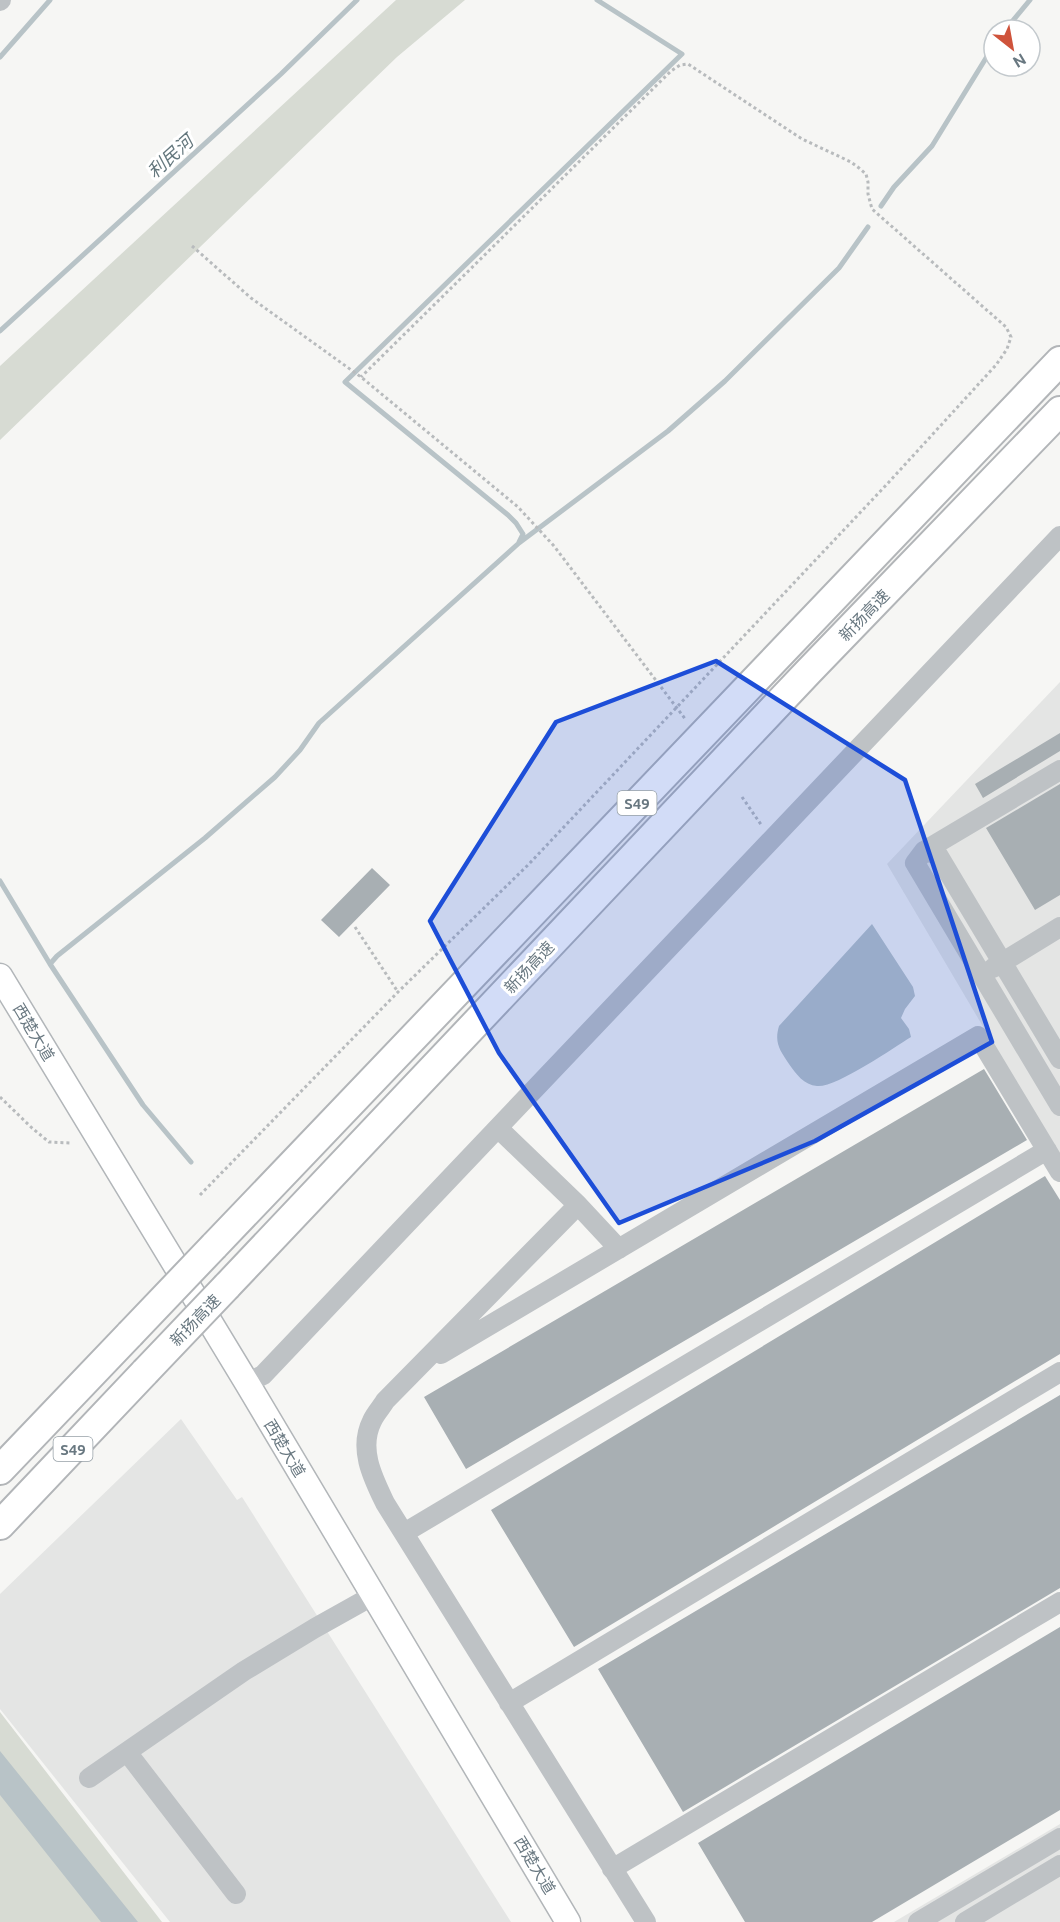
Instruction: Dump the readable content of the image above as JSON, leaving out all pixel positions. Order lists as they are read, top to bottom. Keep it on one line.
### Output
{"streets":{"highway":["新扬高速","S49"],"main road":["西楚大道"]},"water":["利民河"],"north":"bottom right"}
